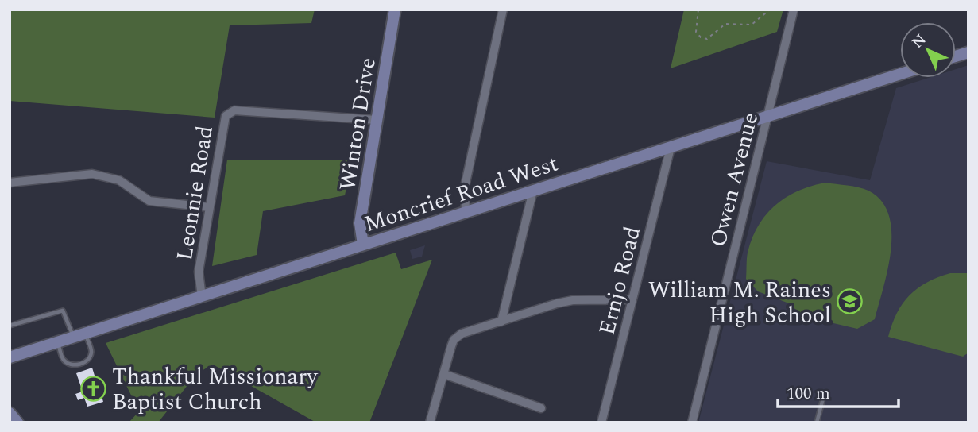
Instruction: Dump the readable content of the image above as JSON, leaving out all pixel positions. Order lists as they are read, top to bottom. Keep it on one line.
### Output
{"streets":{"main road":["Winton Drive","Moncrief Road West"],"street":["Owen Avenue","Leonnie Road","Ernjo Road"]},"crossings":[["Winton Drive","Leonnie Road"],["Winton Drive","Moncrief Road West"],["Owen Avenue","Moncrief Road West"],["Leonnie Road","Moncrief Road West"],["Moncrief Road West","Ernjo Road"]],"places":{"school or university":["William M. Raines High School"],"church":["Thankful Missionary Baptist Church"]},"scale_bar":"100 m","north":"top left"}
